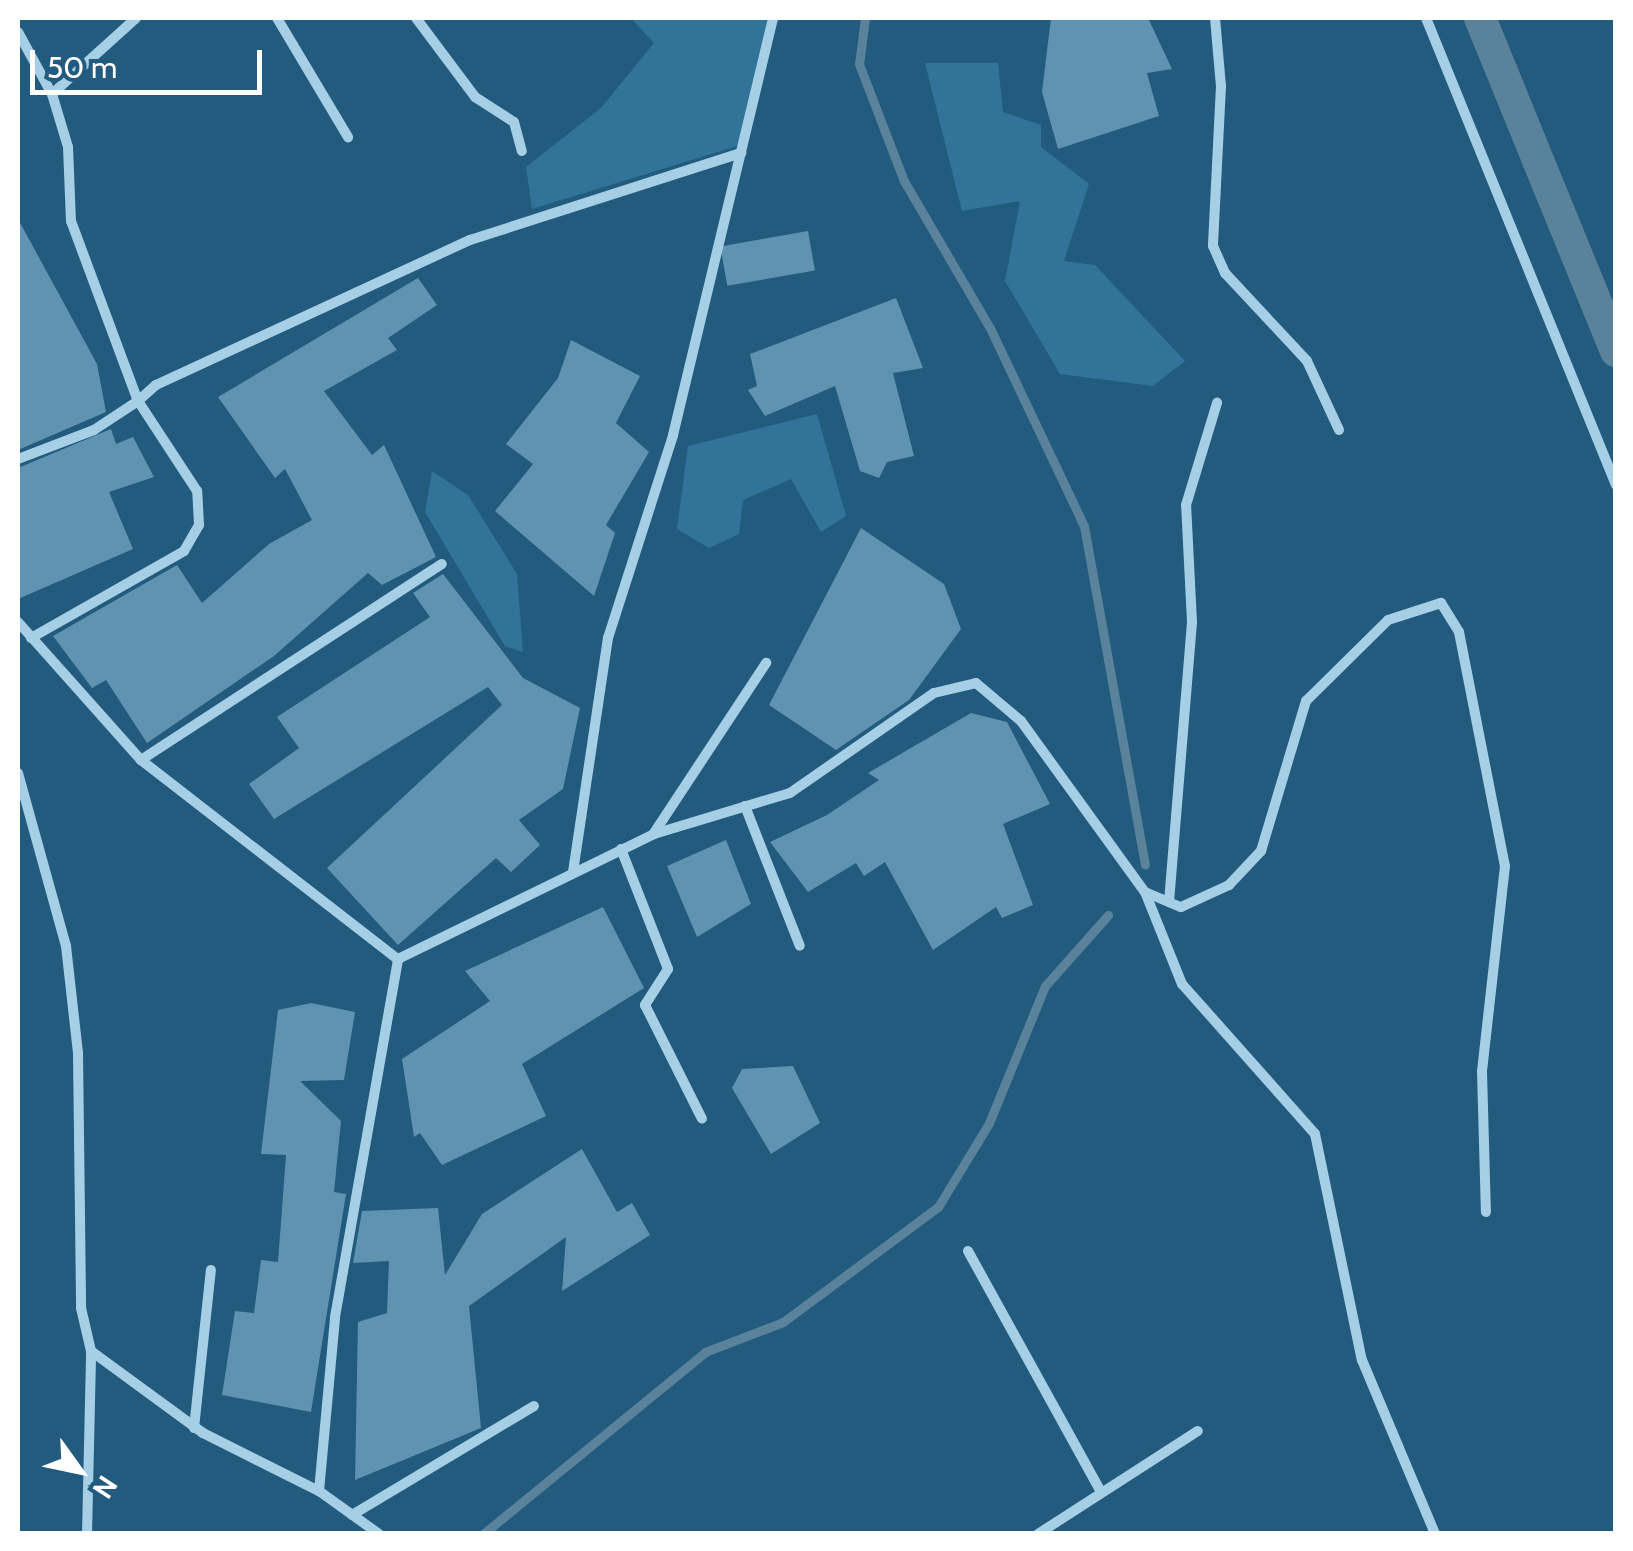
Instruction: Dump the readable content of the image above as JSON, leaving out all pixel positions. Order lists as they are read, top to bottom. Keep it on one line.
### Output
{"scale_bar":"50 m","north":"bottom right"}
